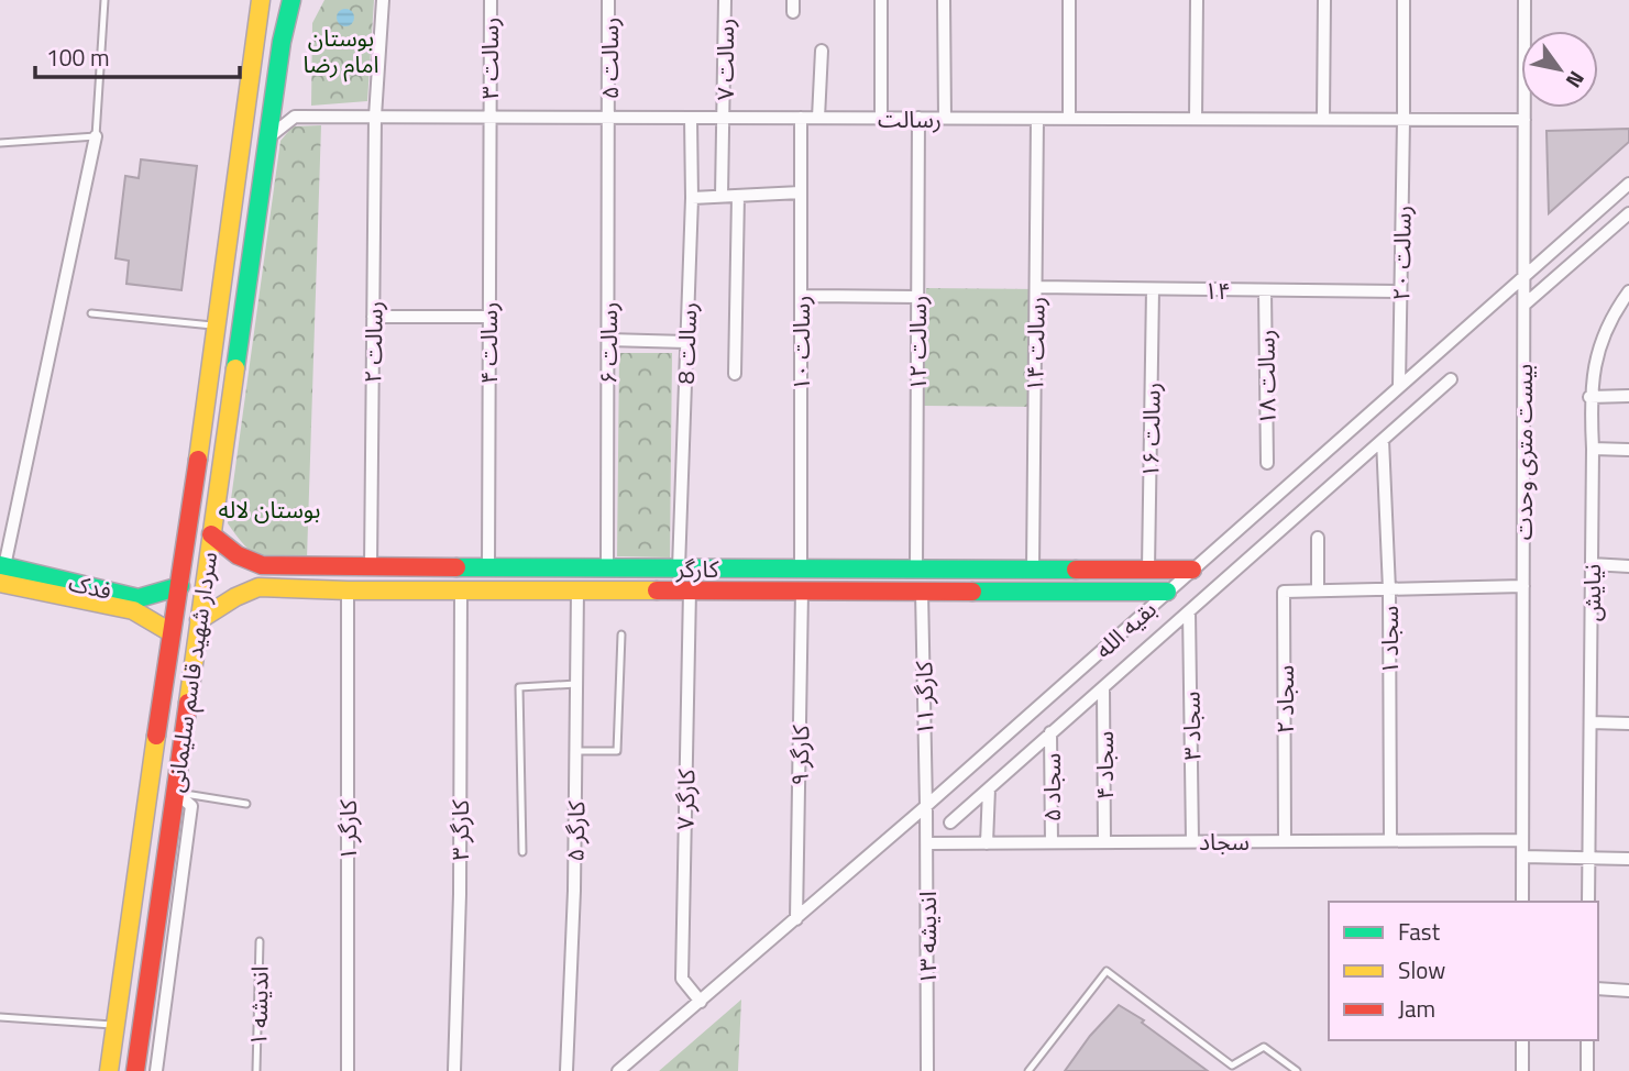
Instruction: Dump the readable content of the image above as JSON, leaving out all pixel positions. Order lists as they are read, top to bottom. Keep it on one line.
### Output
{"streets":{"street":["رسالت ۳","رسالت ۵","رسالت ۷","رسالت","رسالت ۲۰","۱۴","رسالت ۲","رسالت ۴","رسالت ۶","رسالت 8","رسالت ۱۰","رسالت ۱۲","رسالت ۱۴","رسالت ۱۸","رسالت ۱۶","بیست متری وحدت","کارگر","فدک","نیایش","بقیه الله","سجاد ۱","سردار شهید قاسم سلیمانی","کارگر ۱۱","سجاد ۲","سجاد ۳","کارگر ۹","سجاد ۴","سجاد ۵","کارگر ۷","کارگر ۱","کارگر ۳","کارگر ۵","سجاد","اندیشه ۱۳"],"lane":["اندیشه ۱"]},"crossings":[["رسالت ۳","رسالت"],["رسالت ۳","رسالت ۴"],["رسالت ۵","رسالت"],["رسالت ۵","رسالت ۶"],["رسالت ۷","رسالت"],["رسالت","رسالت ۲۰"],["رسالت","رسالت ۲"],["رسالت","رسالت ۴"],["رسالت","رسالت ۶"],["رسالت","رسالت 8"],["رسالت","رسالت ۱۰"],["رسالت","رسالت ۱۲"],["رسالت","رسالت ۱۴"],["رسالت","بیست متری وحدت"],["رسالت ۲۰","۱۴"],["رسالت ۲۰","بقیه الله"],["۱۴","رسالت ۱۴"],["۱۴","رسالت ۱۸"],["۱۴","رسالت ۱۶"],["رسالت ۲","کارگر"],["رسالت ۴","کارگر"],["رسالت ۶","کارگر"],["رسالت 8","کارگر"],["رسالت ۱۰","کارگر"],["رسالت ۱۲","کارگر"],["رسالت ۱۴","کارگر"],["رسالت ۱۶","کارگر"],["بیست متری وحدت","بقیه الله"],["بیست متری وحدت","سجاد ۲"],["بیست متری وحدت","سجاد"],["کارگر","بقیه الله"],["کارگر","سردار شهید قاسم سلیمانی"],["کارگر","کارگر ۱۱"],["کارگر","کارگر ۹"],["کارگر","کارگر ۷"],["کارگر","کارگر ۱"],["کارگر","کارگر ۳"],["کارگر","کارگر ۵"],["بقیه الله","سجاد ۱"],["بقیه الله","کارگر ۱۱"],["بقیه الله","سجاد ۳"],["بقیه الله","کارگر ۹"],["بقیه الله","سجاد ۴"],["بقیه الله","سجاد ۵"],["بقیه الله","کارگر ۷"],["بقیه الله","اندیشه ۱۳"],["سجاد ۱","سجاد ۲"],["سجاد ۱","سجاد"],["کارگر ۱۱","اندیشه ۱۳"],["سجاد ۲","سجاد"],["سجاد ۳","سجاد"],["سجاد ۴","سجاد"],["سجاد ۵","سجاد"],["سجاد","اندیشه ۱۳"]],"parks":["بوستان امام رضا","بوستان لاله"],"legend":["Fast","Slow","Jam"],"scale_bar":"100 m","north":"bottom right"}
